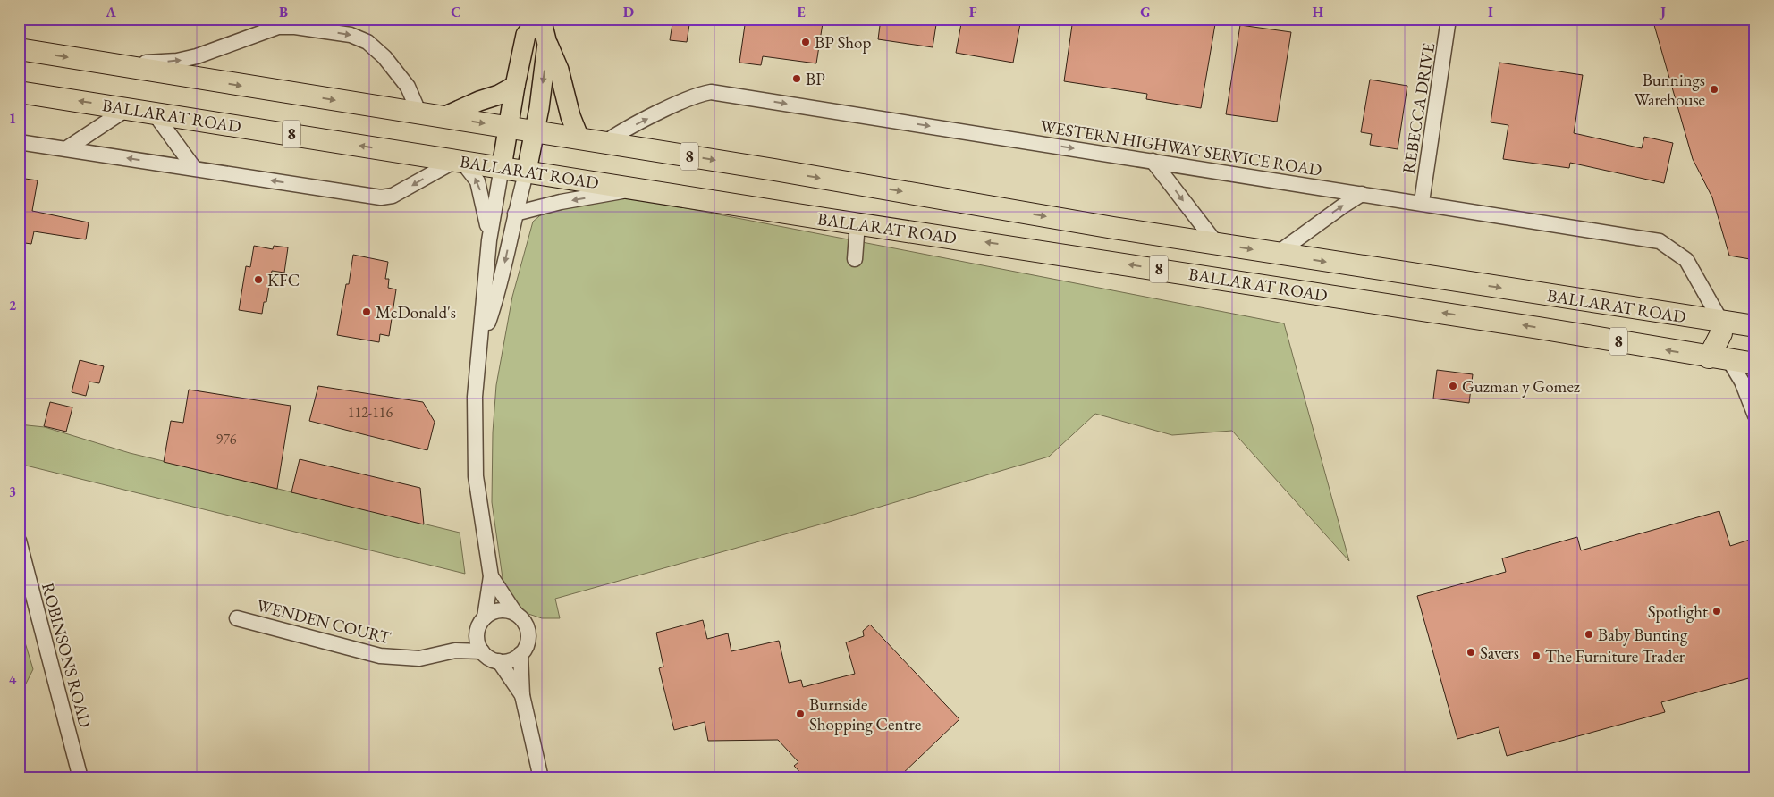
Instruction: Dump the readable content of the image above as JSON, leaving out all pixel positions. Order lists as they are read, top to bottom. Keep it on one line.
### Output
{"streets":{"highway":["BALLARAT ROAD","8"],"street":["REBECCA DRIVE","WESTERN HIGHWAY SERVICE ROAD","WENDEN COURT","ROBINSONS ROAD"]},"crossings":[["REBECCA DRIVE","WESTERN HIGHWAY SERVICE ROAD"],["BALLARAT ROAD","WESTERN HIGHWAY SERVICE ROAD"]],"one_way":["WESTERN HIGHWAY SERVICE ROAD"],"places":["BP Shop","BP","Bunnings Warehouse","KFC","McDonald's","Guzman y Gomez","Spotlight","Baby Bunting","Savers","The Furniture Trader","Burnside Shopping Centre"],"house_numbers":["112-116","976"],"grid":{"columns":["A","B","C","D","E","F","G","H","I","J"],"rows":["1","2","3","4"]}}
